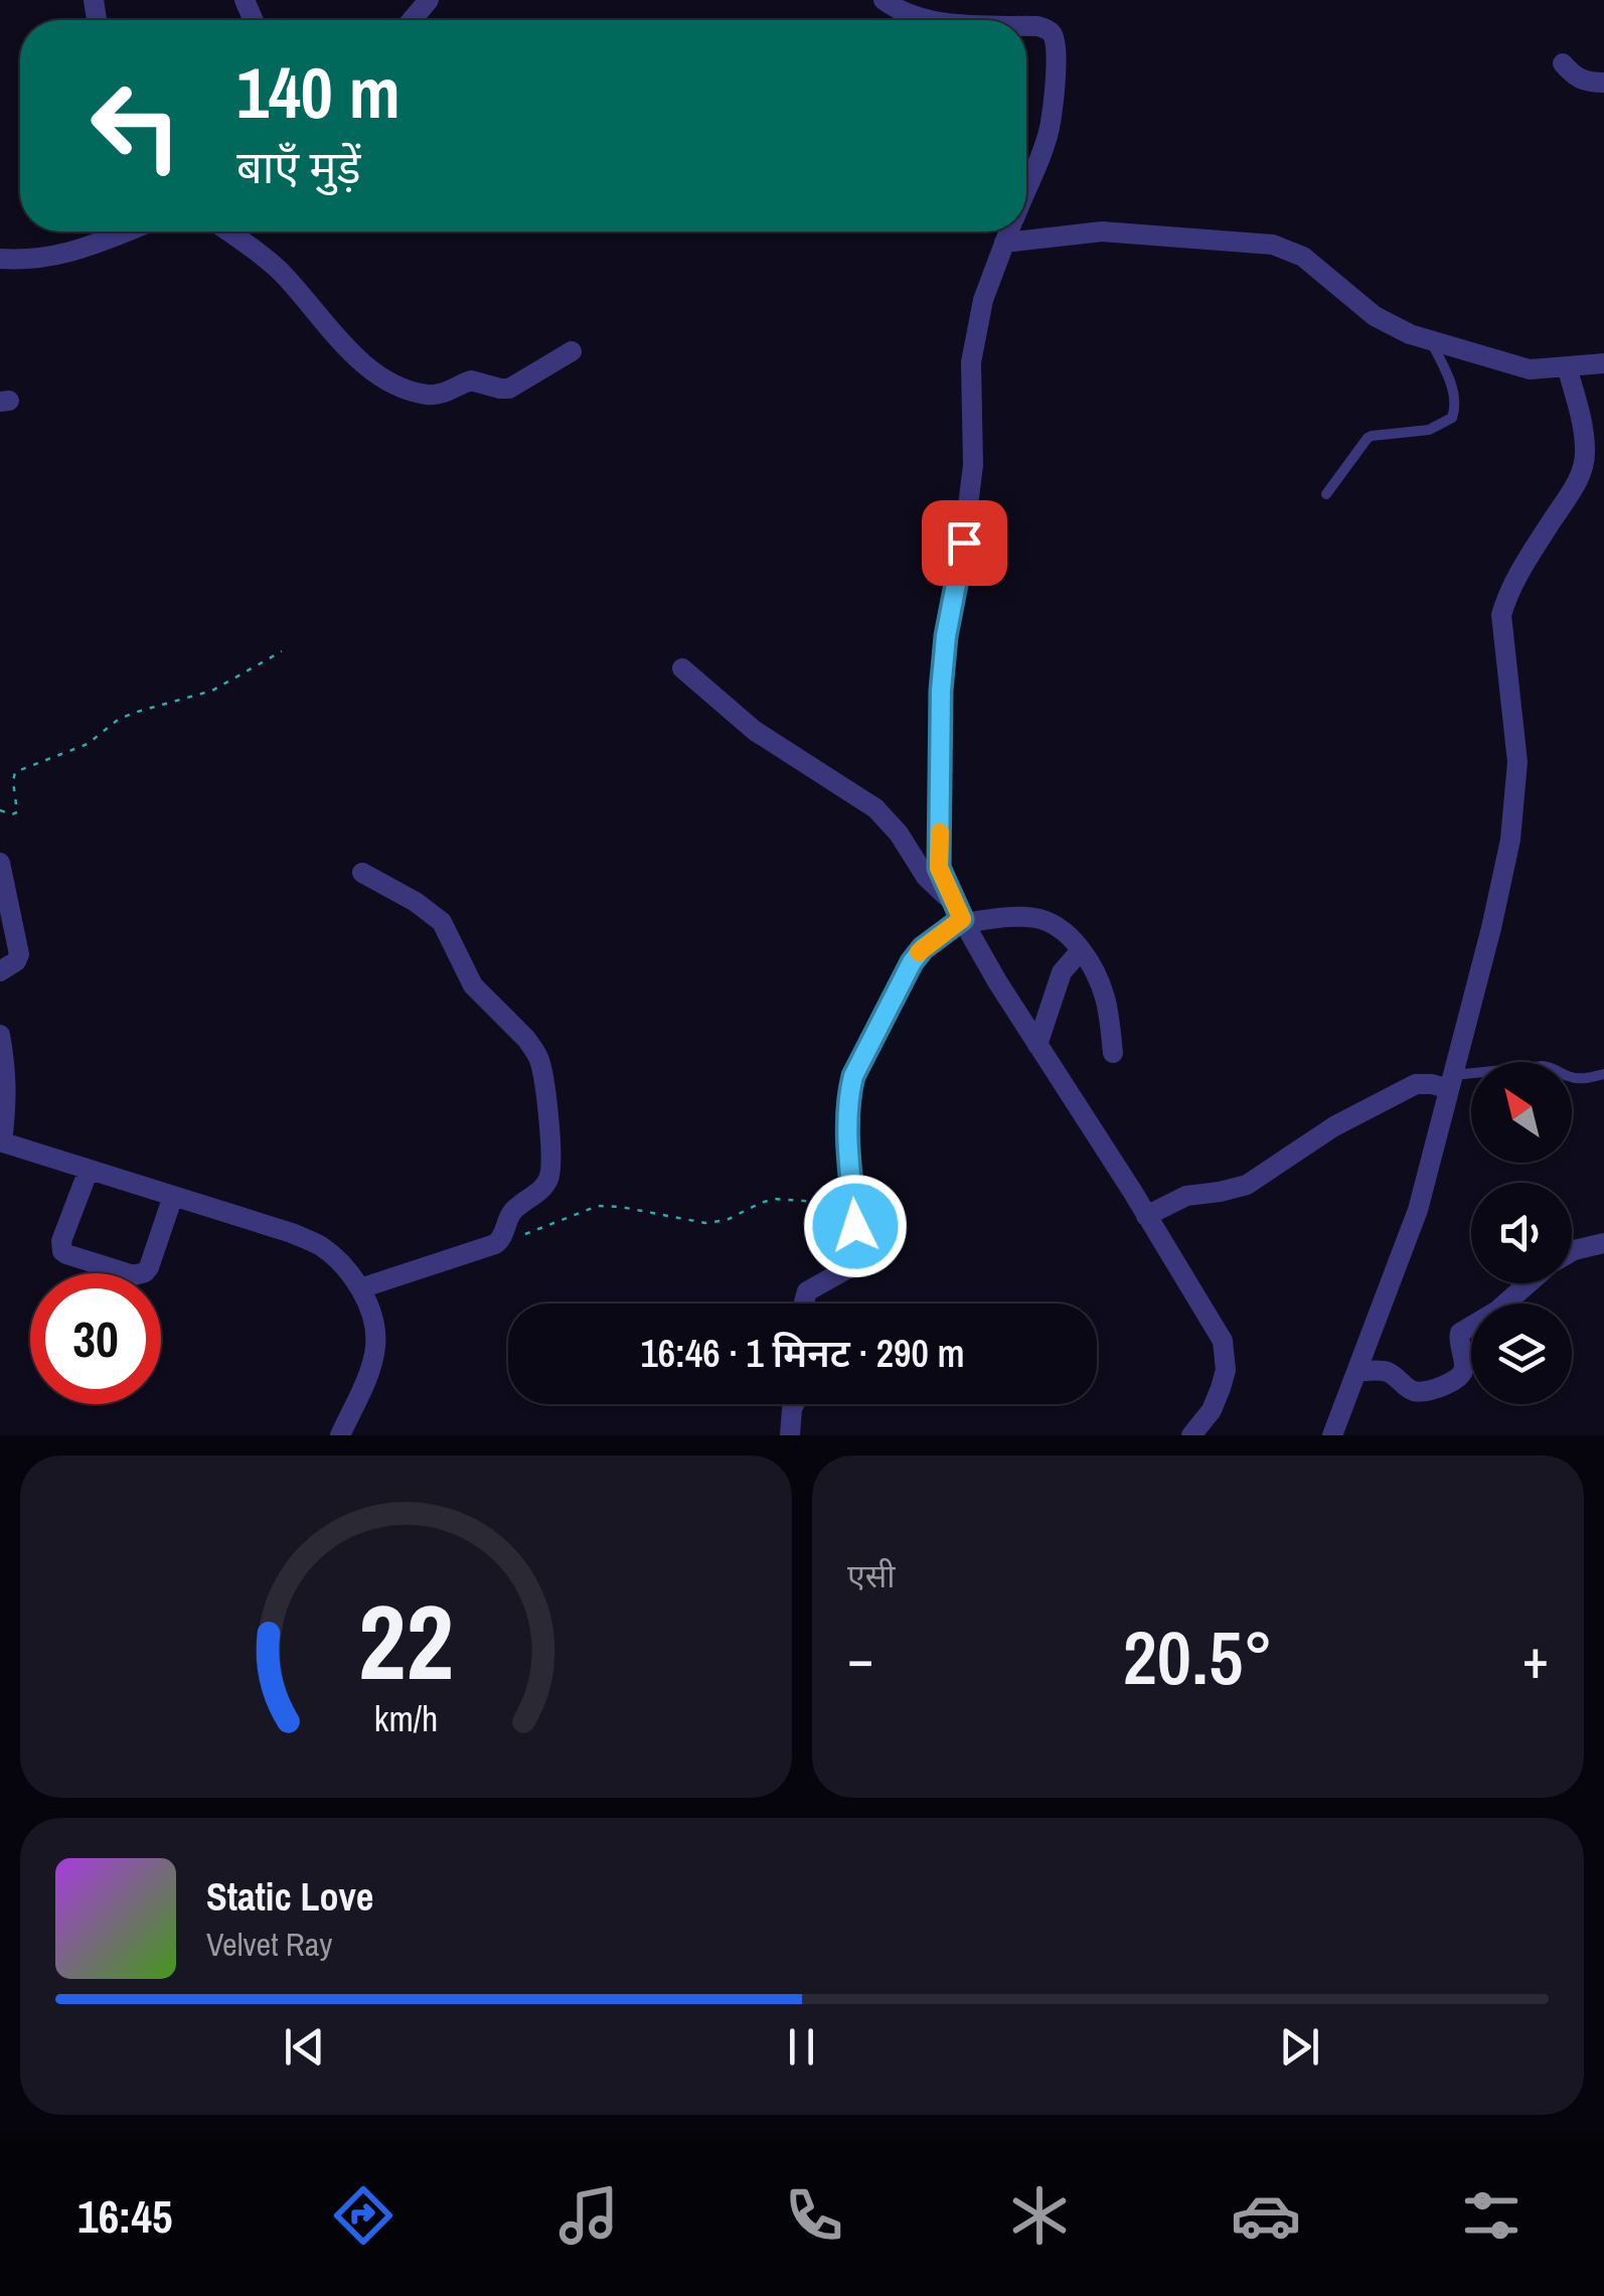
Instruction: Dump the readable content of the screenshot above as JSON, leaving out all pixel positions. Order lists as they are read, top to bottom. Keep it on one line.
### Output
{"north":"top left","page":{"turn":["140 m","बाएँ मुड़ें"],"limit":"30","trip":"16:46 · 1 मिनट · 290 m","tile":"एसी","heat":["−","20.5°","+"],"song":["Static Love","Velvet Ray"],"tabs":"16:45","gauge":["22","km/h"]}}
